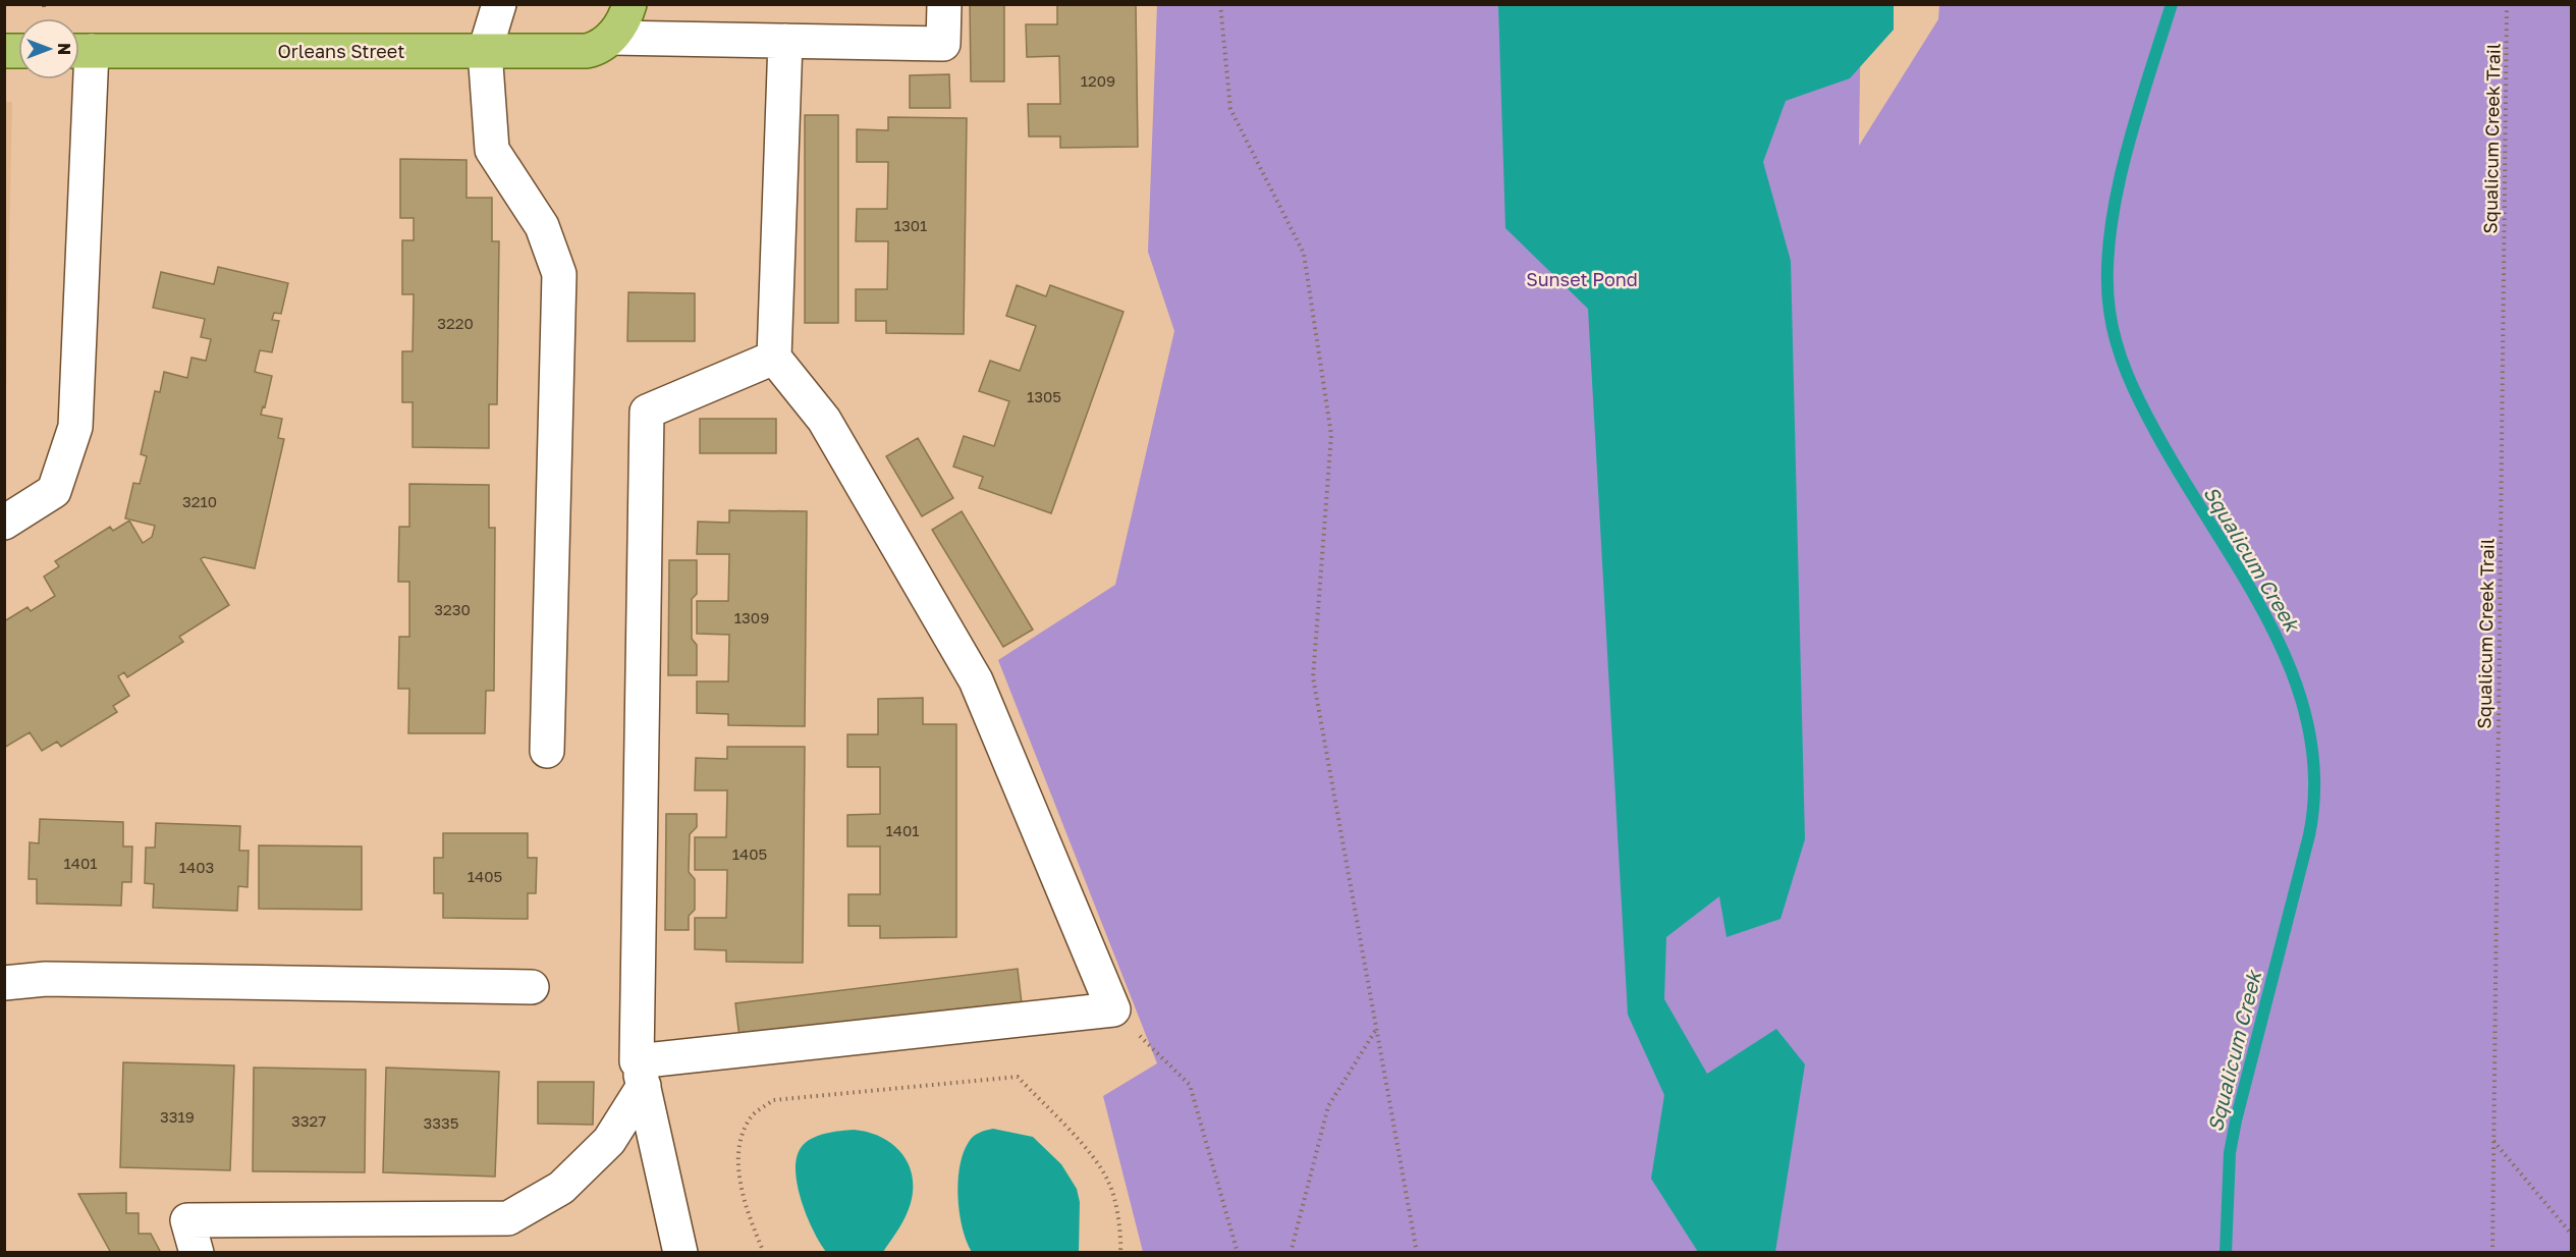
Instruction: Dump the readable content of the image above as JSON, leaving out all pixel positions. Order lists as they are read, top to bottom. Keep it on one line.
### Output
{"streets":{"main road":["Orleans Street"],"path":["Squalicum Creek Trail"]},"water":["Squalicum Creek"],"parks":["Sunset Pond"],"house_numbers":["1209","1301","3220","1305","3210","3230","1309","1401","1405","1401","1403","1405","3319","3327","3335"],"north":"right"}
